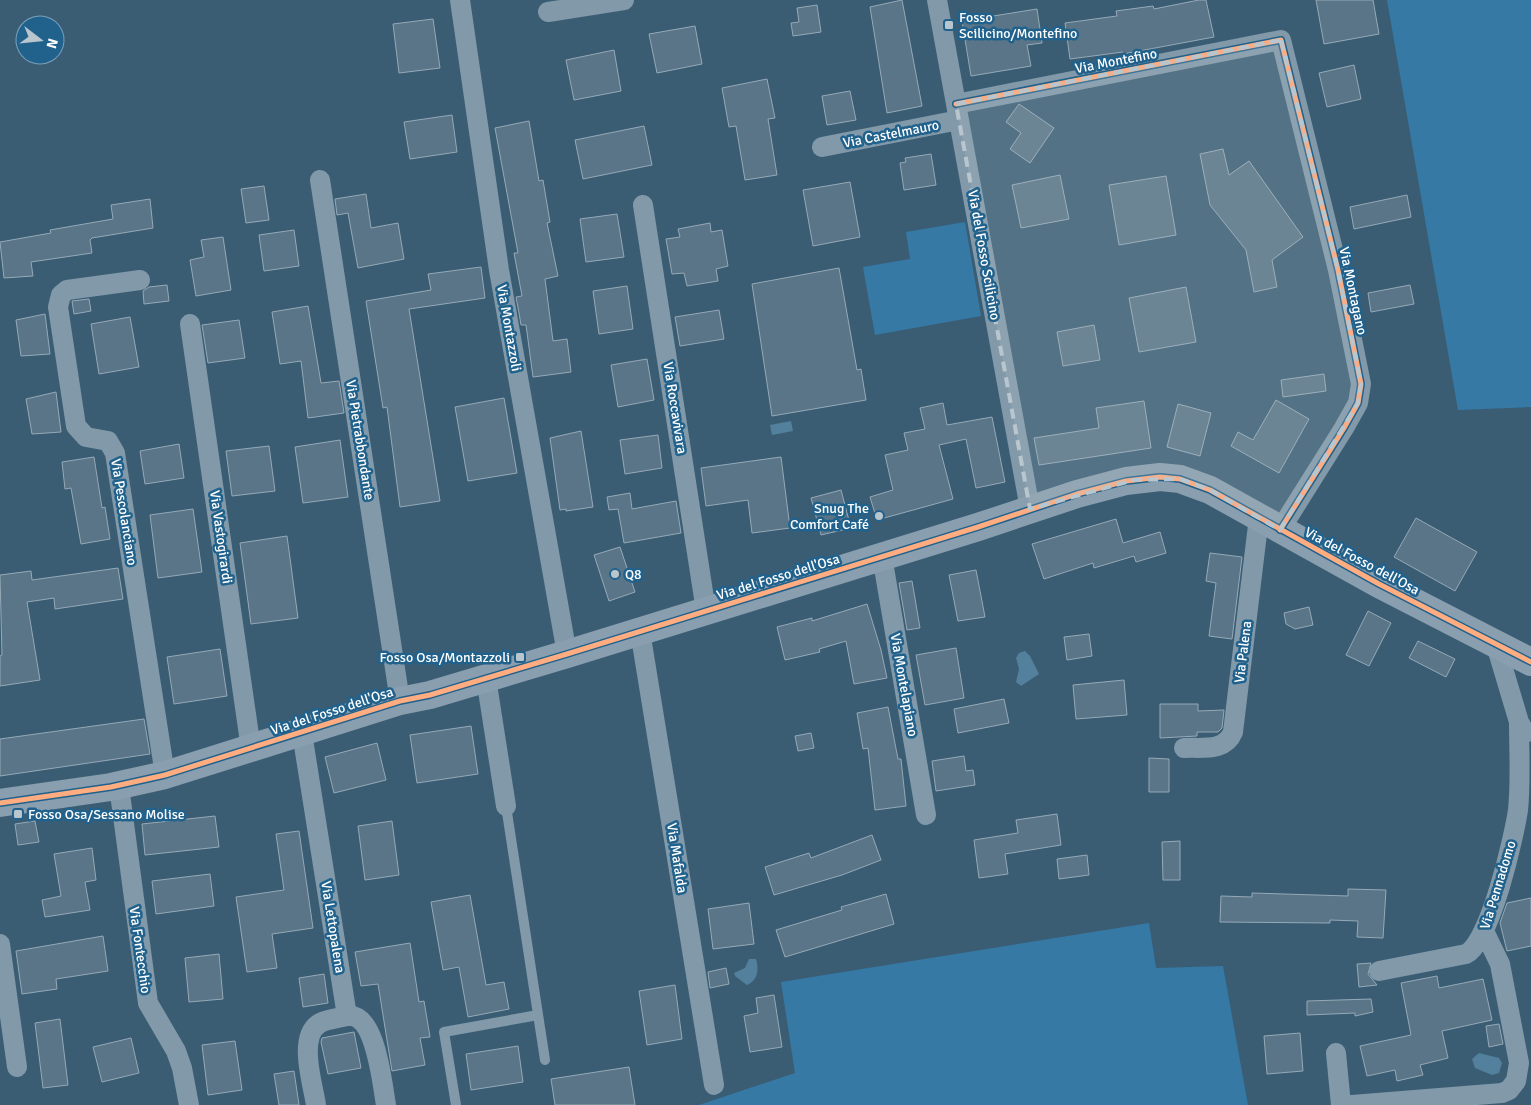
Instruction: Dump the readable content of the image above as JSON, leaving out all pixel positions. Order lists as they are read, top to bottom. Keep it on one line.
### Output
{"streets":{"street":["Via Montefino","Via Castelmauro","Via del Fosso Scilicino","Via Montagano","Via Montazzoli","Via Roccavivara","Via Pietrabbondante","Via Pescolanciano","Via Vastogirardi","Via del Fosso dell'Osa","Via Palena","Via Montelapiano","Via Mafalda","Via Pennadomo","Via Lettopalena","Via Fontecchio"]},"crossings":[["Via Montefino","Via Castelmauro"],["Via Montefino","Via del Fosso Scilicino"],["Via Montefino","Via Montagano"],["Via Castelmauro","Via del Fosso Scilicino"],["Via del Fosso Scilicino","Via del Fosso dell'Osa"],["Via Montagano","Via del Fosso dell'Osa"],["Via Montagano","Via Palena"],["Via Montazzoli","Via del Fosso dell'Osa"],["Via Roccavivara","Via del Fosso dell'Osa"],["Via Pietrabbondante","Via del Fosso dell'Osa"],["Via Pescolanciano","Via del Fosso dell'Osa"],["Via Vastogirardi","Via del Fosso dell'Osa"],["Via del Fosso dell'Osa","Via Palena"],["Via del Fosso dell'Osa","Via Montelapiano"],["Via del Fosso dell'Osa","Via Mafalda"],["Via del Fosso dell'Osa","Via Lettopalena"],["Via del Fosso dell'Osa","Via Fontecchio"]],"places":{"transit":["Fosso Scilicino/Montefino","Fosso Osa/Montazzoli","Fosso Osa/Sessano Molise"],"other":["Snug The Comfort Café","Q8"]},"north":"right"}
